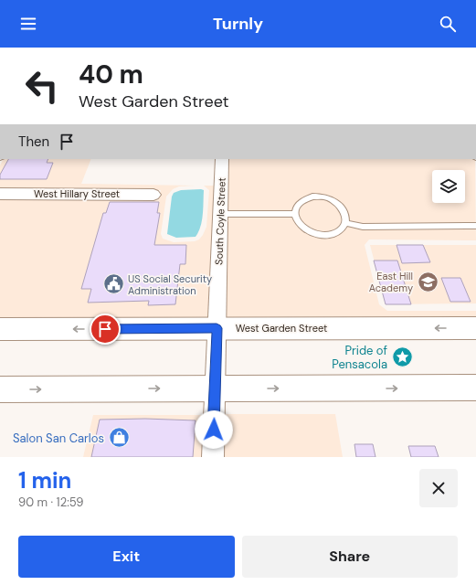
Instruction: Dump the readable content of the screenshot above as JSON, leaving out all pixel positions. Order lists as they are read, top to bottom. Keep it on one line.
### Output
{"streets":{"main road":["West Garden Street"],"street":["West Hillary Street","South Coyle Street"]},"crossings":[["South Coyle Street","West Garden Street"]],"places":{"school or university":["East Hill Academy"],"public building":["US Social Security Administration"],"place":["Pride of Pensacola"],"shop":["Salon San Carlos"]},"page":{"header":"Turnly","turn":["40 m","West Garden Street"],"then":"Then","heading":["1 min","90 m · 12:59"],"buttons":["Exit","Share"]}}
